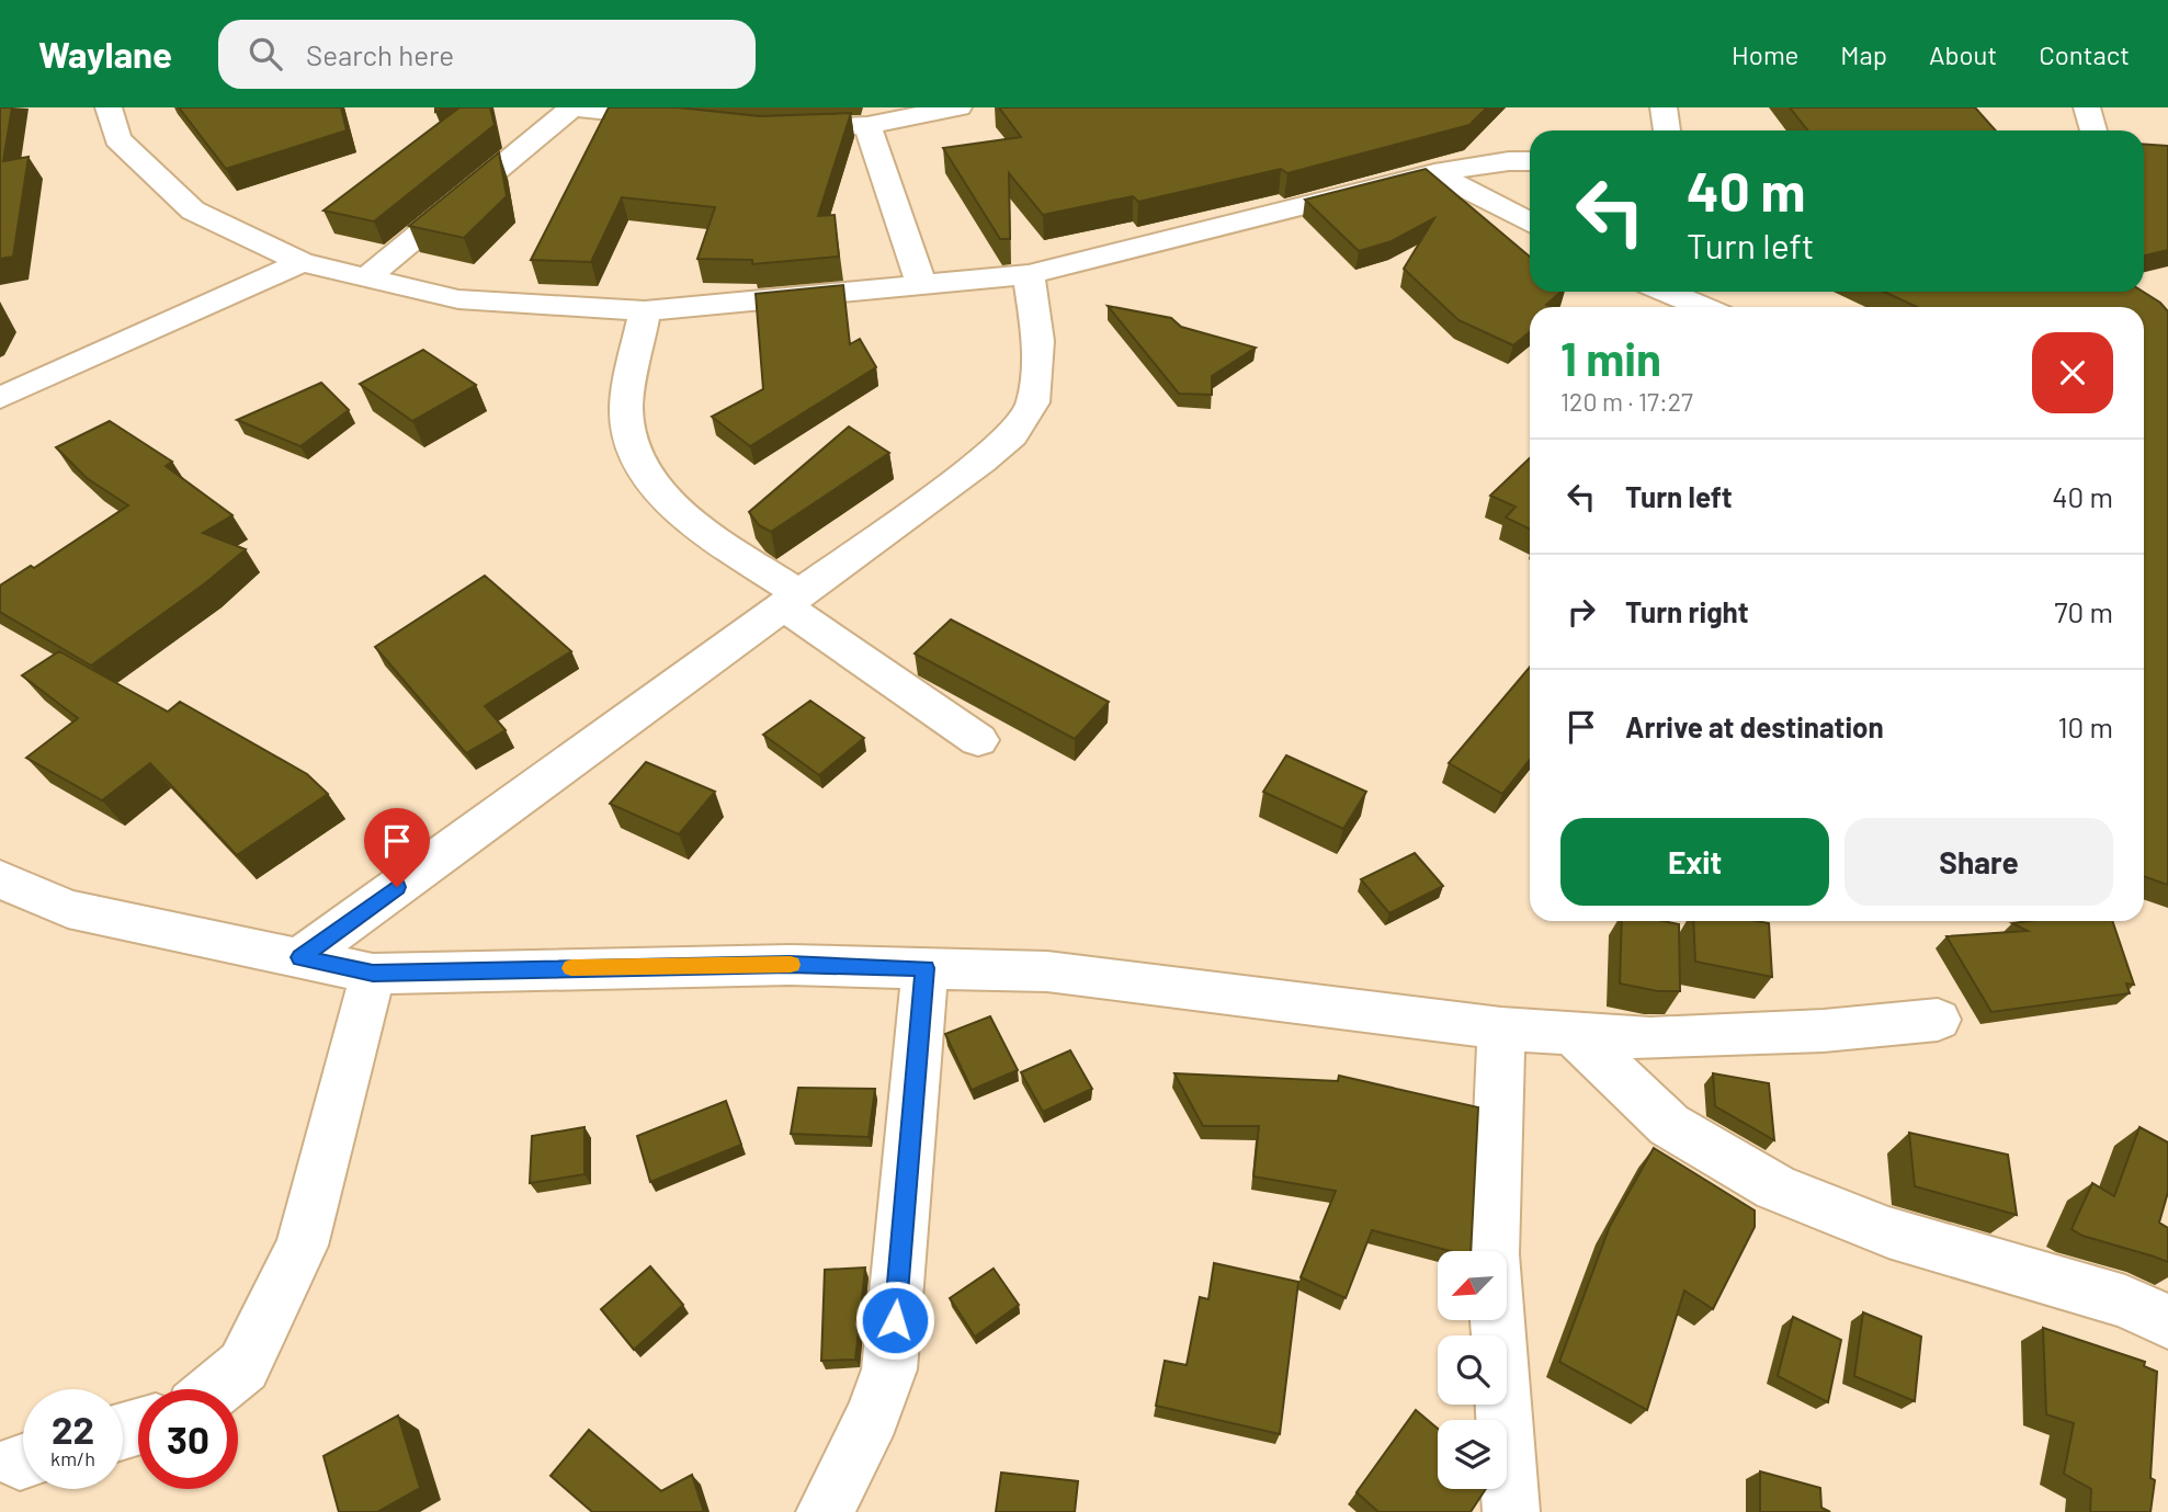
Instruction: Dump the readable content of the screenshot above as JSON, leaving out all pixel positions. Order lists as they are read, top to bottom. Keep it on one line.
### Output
{"north":"bottom left","page":{"header":"Waylane","search":"Search here","nav":["Home","Map","About","Contact"],"turn":["40 m","Turn left"],"heading":["1 min","120 m · 17:27"],"list":[{"name":"Turn left","value":"40 m"},{"name":"Turn right","value":"70 m"},{"name":"Arrive at destination","value":"10 m"}],"buttons":["Exit","Share"],"speed":"22 km/h","limit":"30"}}
